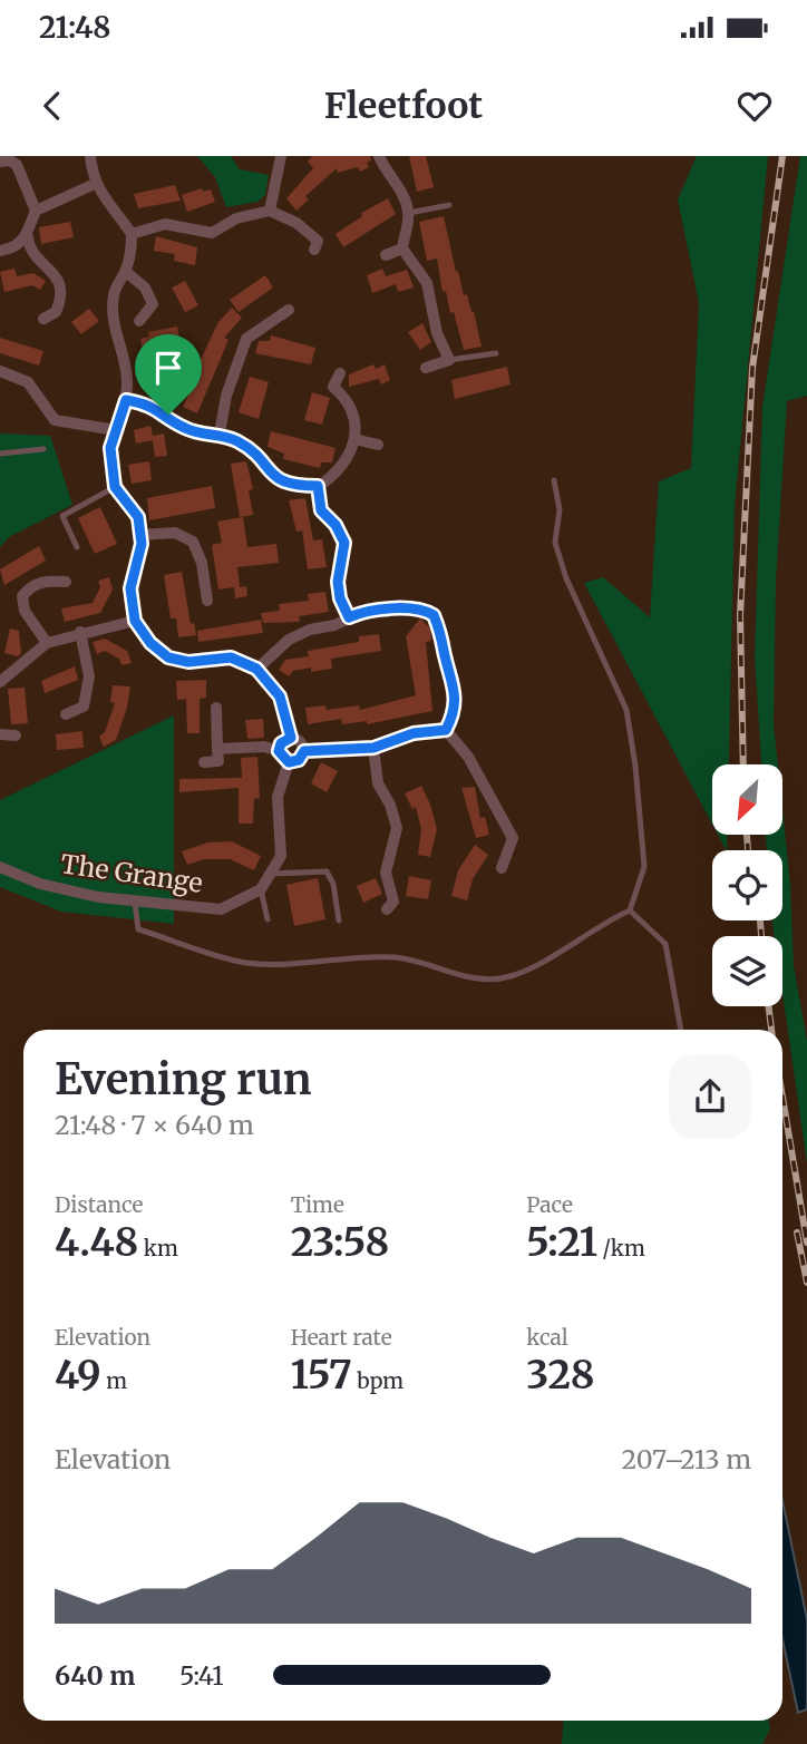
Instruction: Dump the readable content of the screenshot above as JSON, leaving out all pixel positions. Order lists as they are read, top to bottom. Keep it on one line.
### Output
{"streets":{"street":["The Grange"]},"north":"bottom left","page":{"status":"21:48","header":"Fleetfoot","heading":["Evening run","21:48 · 7 × 640 m"],"stats":[["Distance","4.48 km"],["Time","23:58"],["Pace","5:21 /km"],["Elevation","49 m"],["Heart rate","157 bpm"],["kcal","328"]],"chart":["Elevation","207–213 m"],"list":[{"name":"640 m","note":"5:41"}]}}
